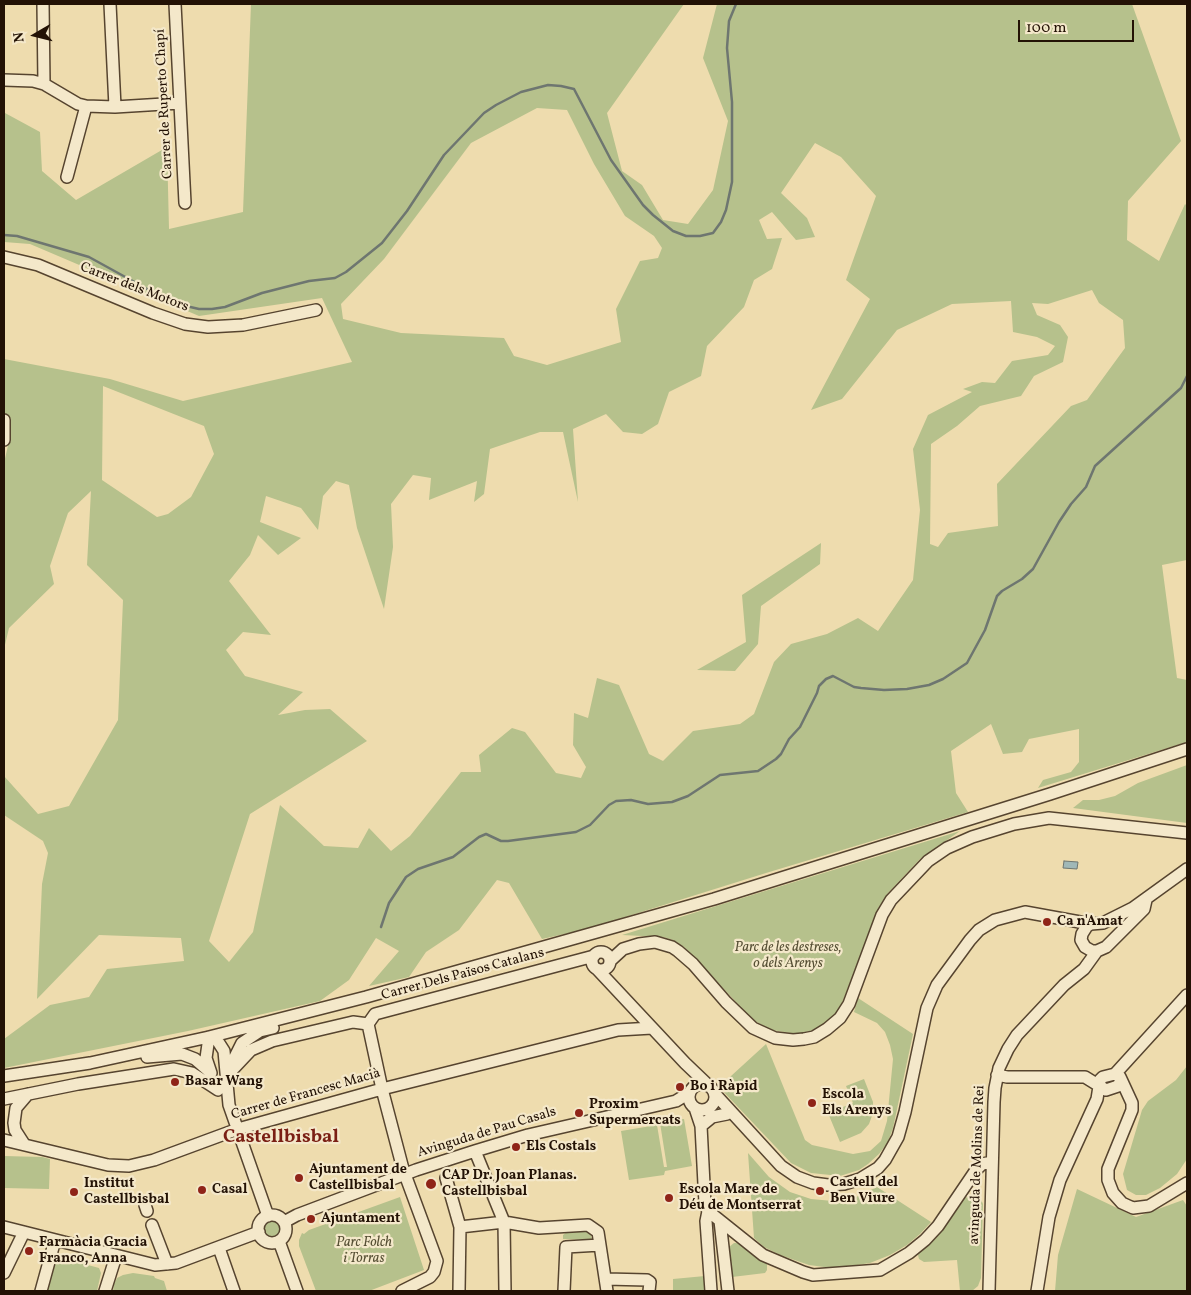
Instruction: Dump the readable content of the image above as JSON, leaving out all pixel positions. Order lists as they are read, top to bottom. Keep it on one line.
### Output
{"streets":{"street":["Carrer de Ruperto Chapí","Carrer dels Motors","Carrer Dels Països Catalans","Carrer de Francesc Macià","Avinguda de Pau Casals","avinguda de Molins de Rei"]},"districts":["Castellbisbal"],"parks":["Parc de les destreses, o dels Arenys","Parc Folch i Torras"],"places":["Ca n'Amat","Basar Wang","Bo i Ràpid","Escola Els Arenys","Proxim Supermercats","Els Costals","Ajuntament de Castellbisbal","CAP Dr. Joan Planas. Castellbisbal","Casal","Castell del Ben Viure","Institut Castellbisbal","Escola Mare de Déu de Montserrat","Ajuntament","Farmàcia Gracia Franco, Anna"],"scale_bar":"100 m","north":"left"}
